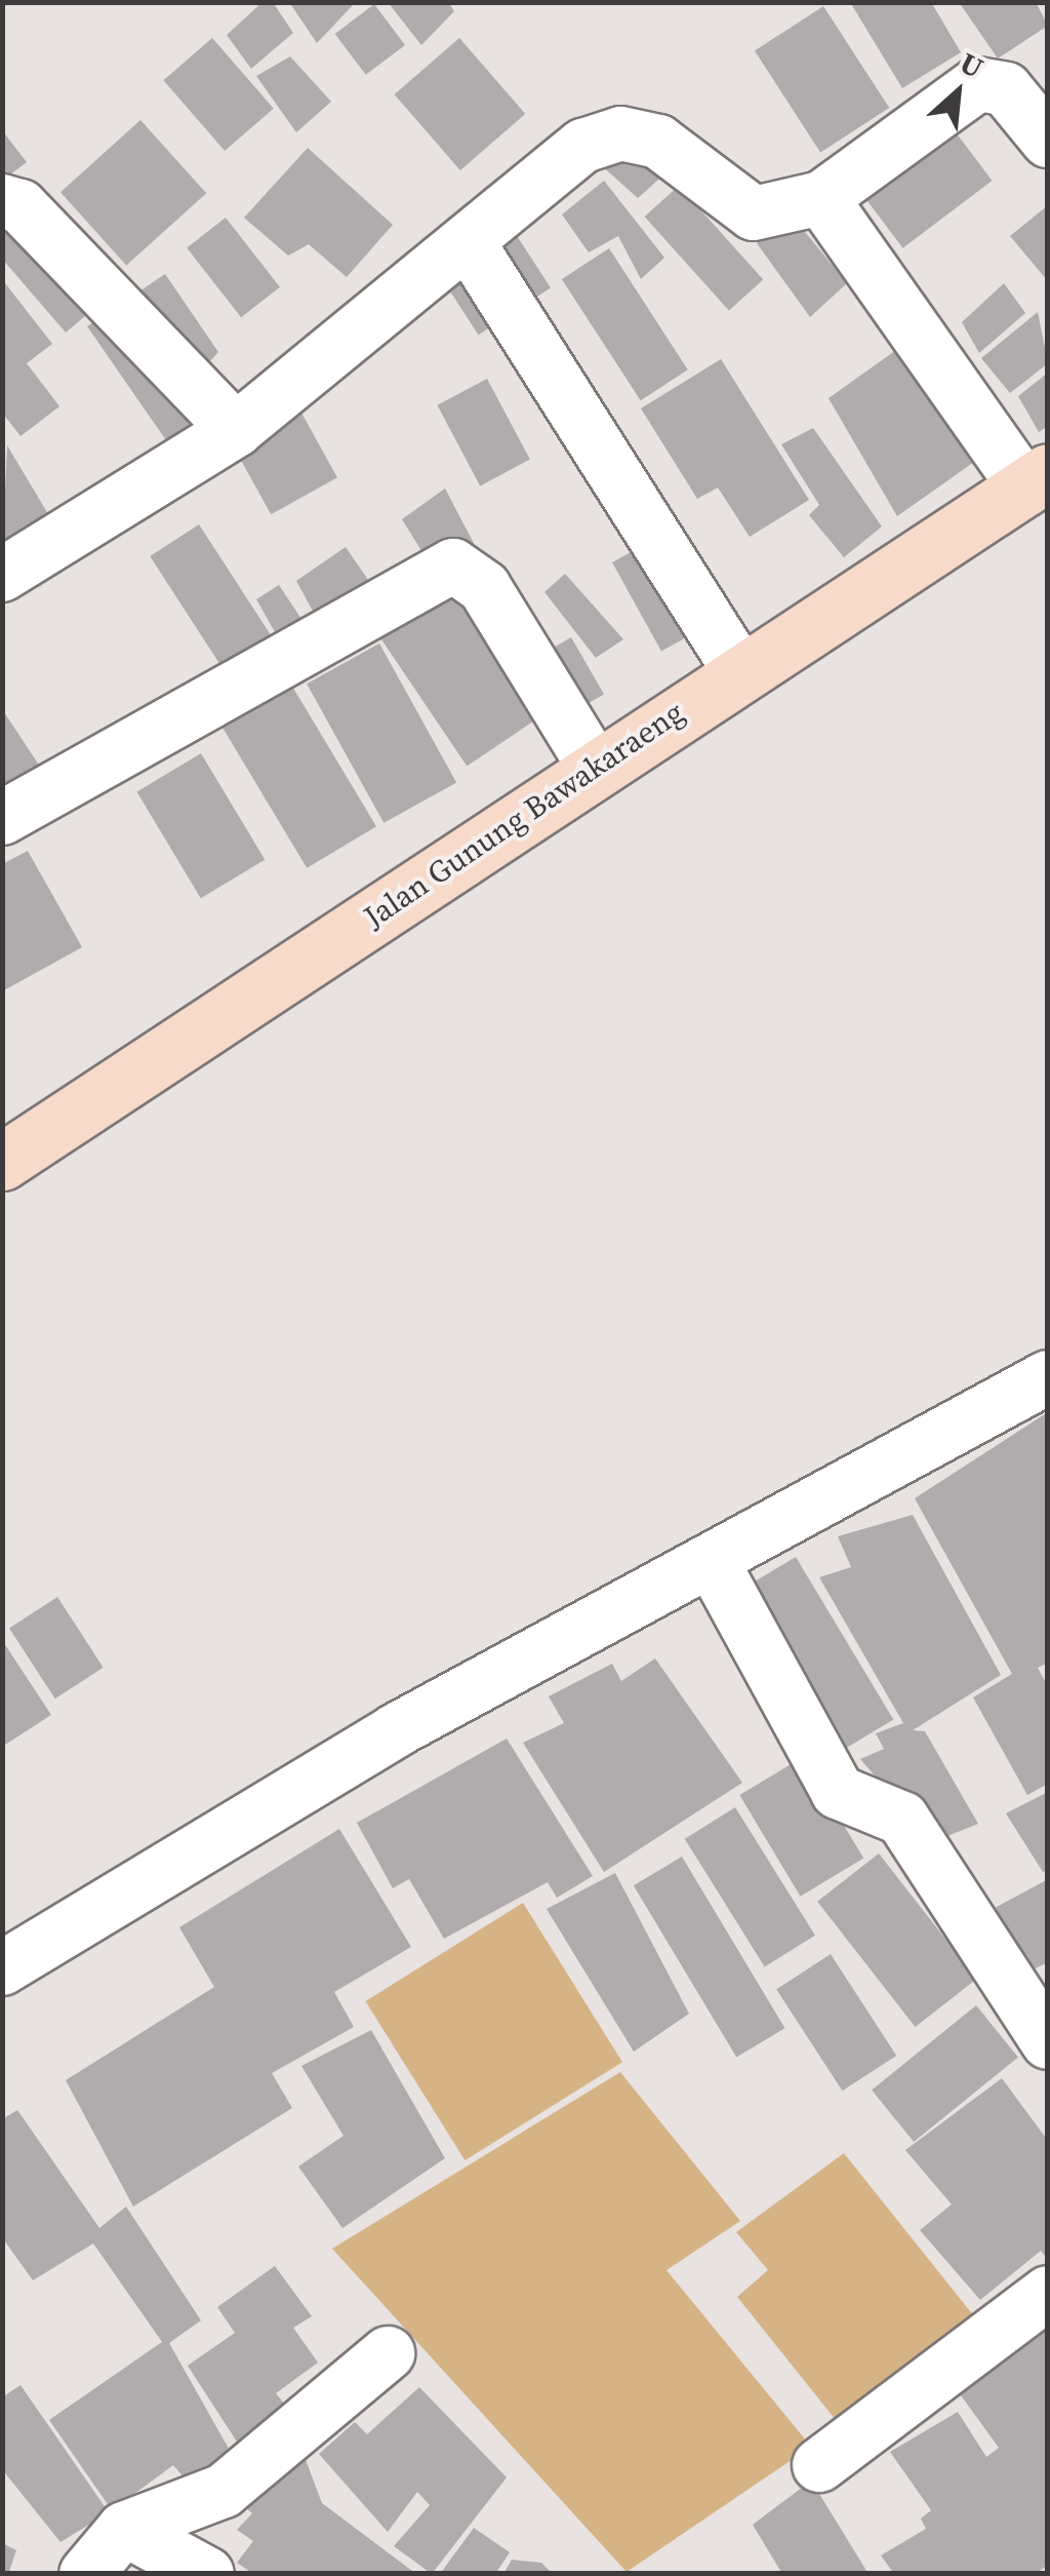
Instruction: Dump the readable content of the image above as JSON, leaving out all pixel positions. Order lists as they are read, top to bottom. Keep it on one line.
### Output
{"streets":{"street":["Jalan Gunung Bawakaraeng"]},"north":"top right"}
